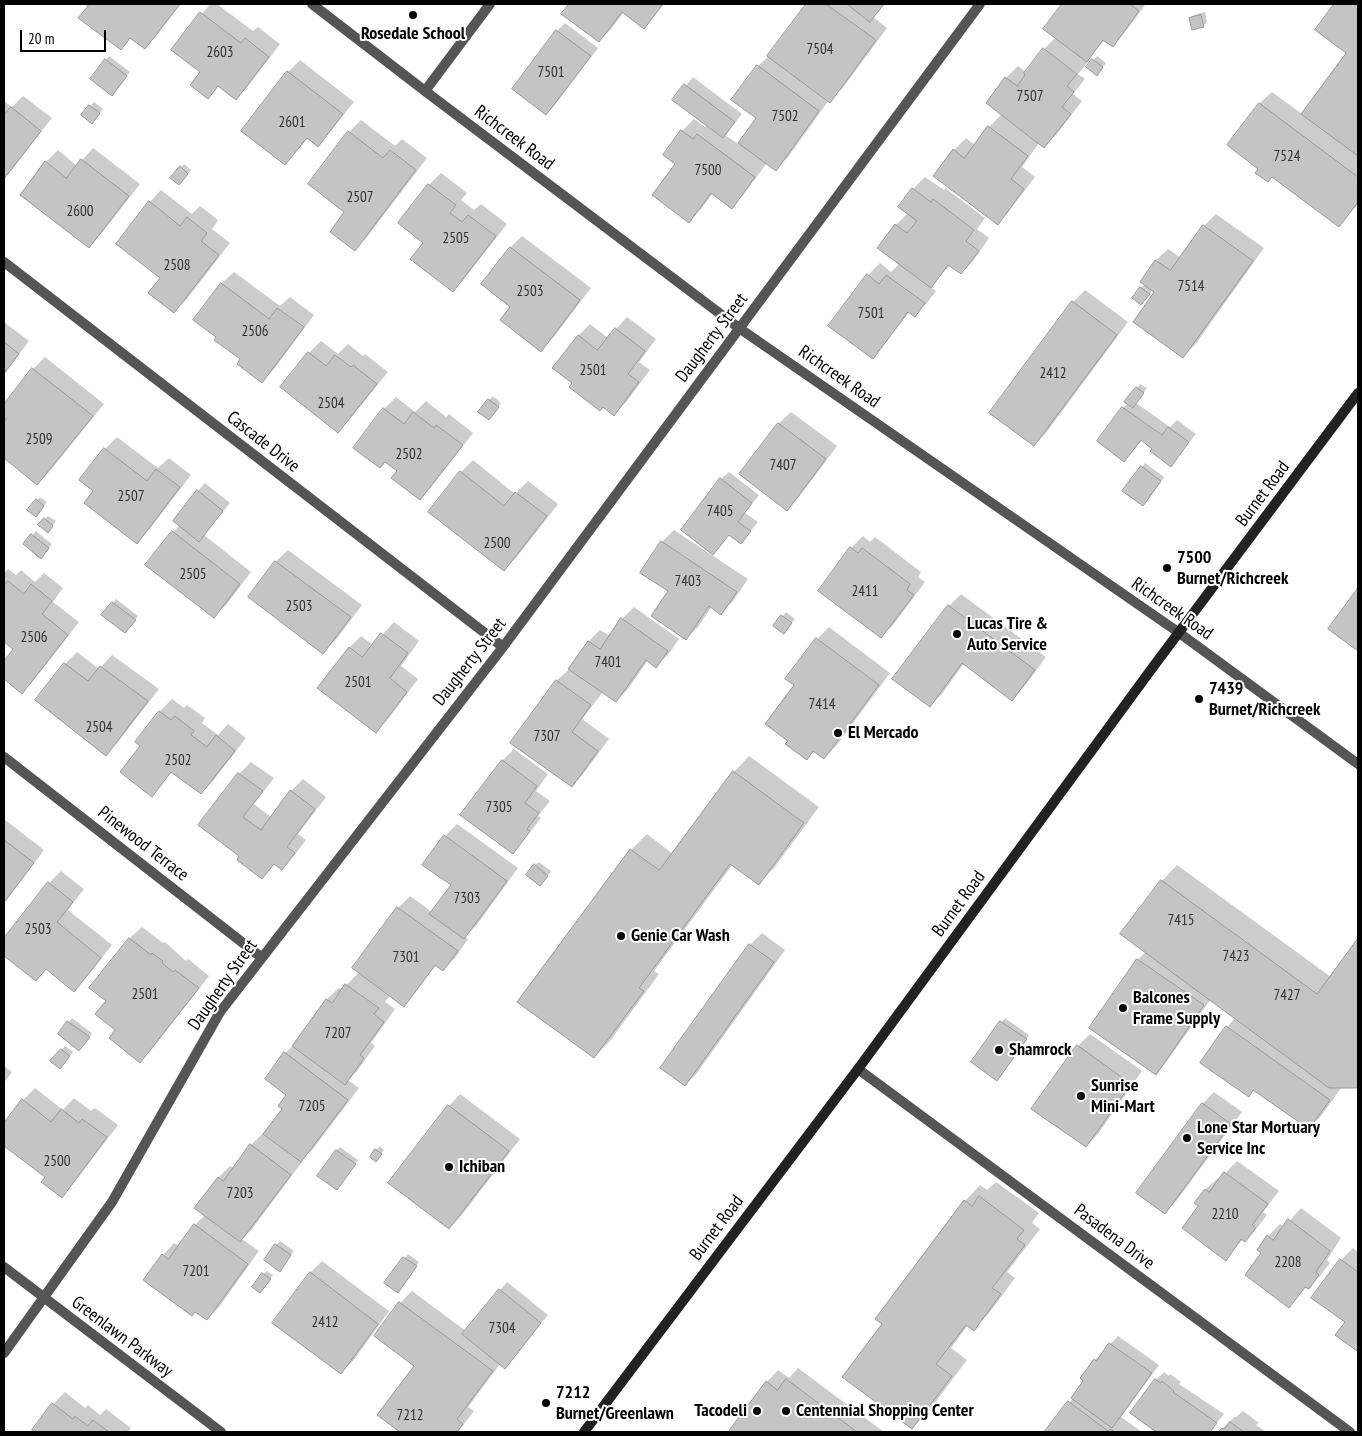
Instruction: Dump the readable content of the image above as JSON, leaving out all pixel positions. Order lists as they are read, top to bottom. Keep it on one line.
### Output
{"streets":{"main road":["Burnet Road"],"street":["Richcreek Road","Daugherty Street","Cascade Drive","Pinewood Terrace","Pasadena Drive","Greenlawn Parkway"]},"crossings":[["Richcreek Road","Daugherty Street"],["Richcreek Road","Burnet Road"],["Daugherty Street","Cascade Drive"],["Daugherty Street","Pinewood Terrace"],["Daugherty Street","Greenlawn Parkway"],["Burnet Road","Pasadena Drive"]],"places":["Rosedale School","7500 Burnet/Richcreek","Lucas Tire & Auto Service","7439 Burnet/Richcreek","El Mercado","Genie Car Wash","Balcones Frame Supply","Shamrock","Sunrise Mini-Mart","Lone Star Mortuary Service Inc","Ichiban","7212 Burnet/Greenlawn","Tacodeli","Centennial Shopping Center"],"house_numbers":["7504","2603","7501","7507","7502","2601","7524","7500","2507","2600","2505","2508","7514","2503","7501","2506","2501","2412","2504","2509","2502","7407","2507","7405","2500","2505","7403","2411","2503","2506","7401","2501","7414","2504","7307","2502","7305","7303","7415","2503","7423","7301","2501","7427","7207","7205","2500","7203","2210","2208","7201","2412","7304","7212"],"scale_bar":"20 m"}
